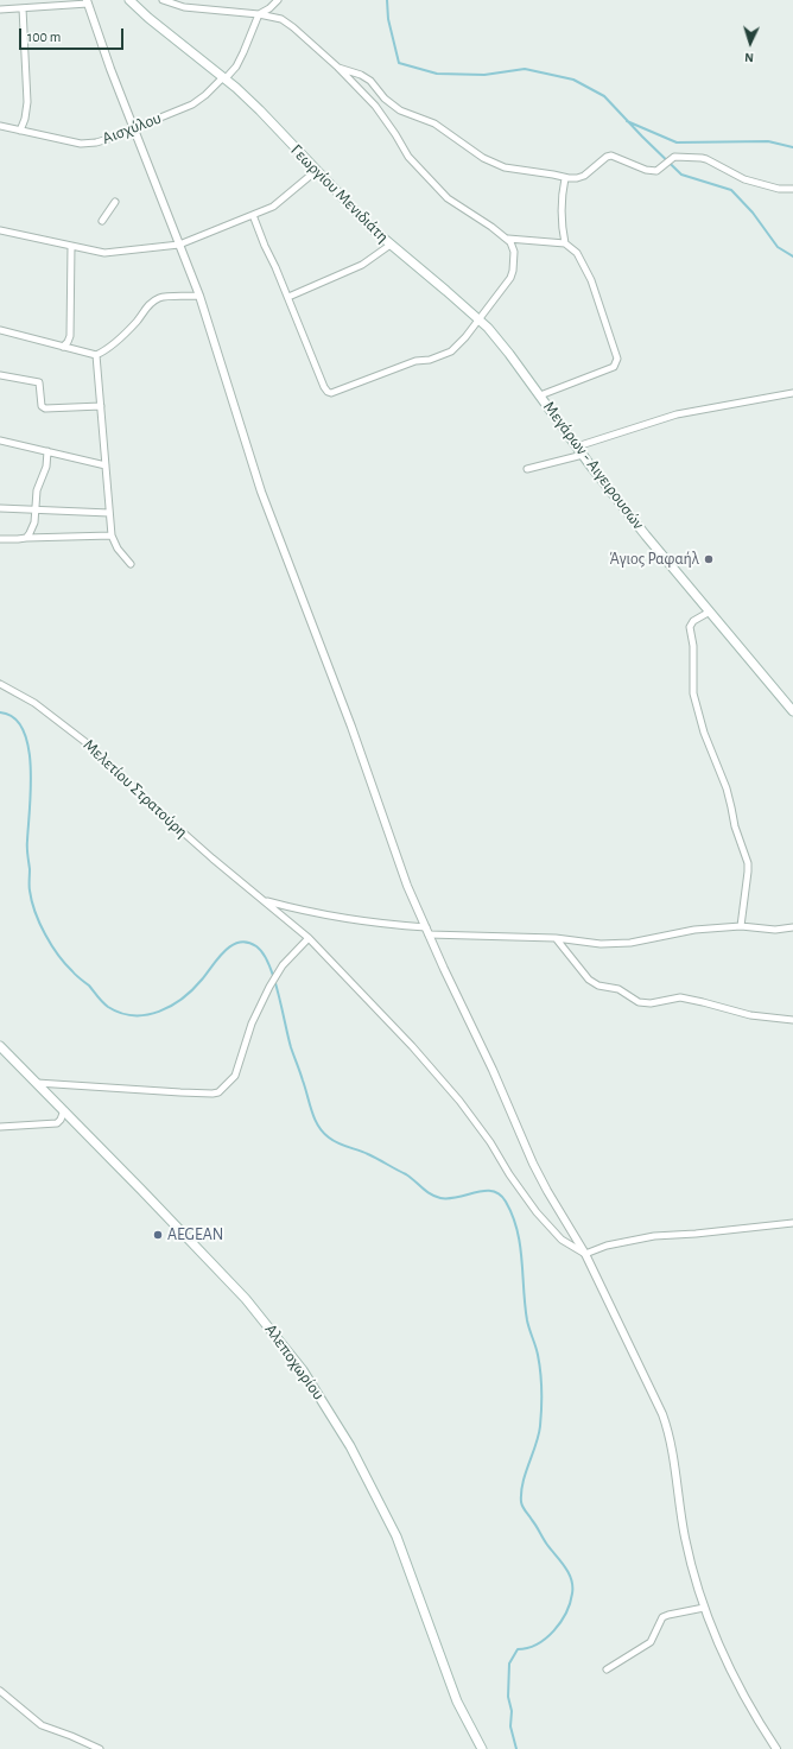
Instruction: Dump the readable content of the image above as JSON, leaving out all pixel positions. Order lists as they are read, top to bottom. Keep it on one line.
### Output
{"streets":{"main road":["Γεωργίου Μενιδιάτη","Μεγάρων - Αιγειρουσών","Αλεποχωρίου"],"street":["Αισχύλου","Μελετίου Στρατούρη"]},"crossings":[["Αισχύλου","Γεωργίου Μενιδιάτη"],["Γεωργίου Μενιδιάτη","Μεγάρων - Αιγειρουσών"]],"places":["Άγιος Ραφαήλ","AEGEAN"],"scale_bar":"100 m","north":"bottom"}
